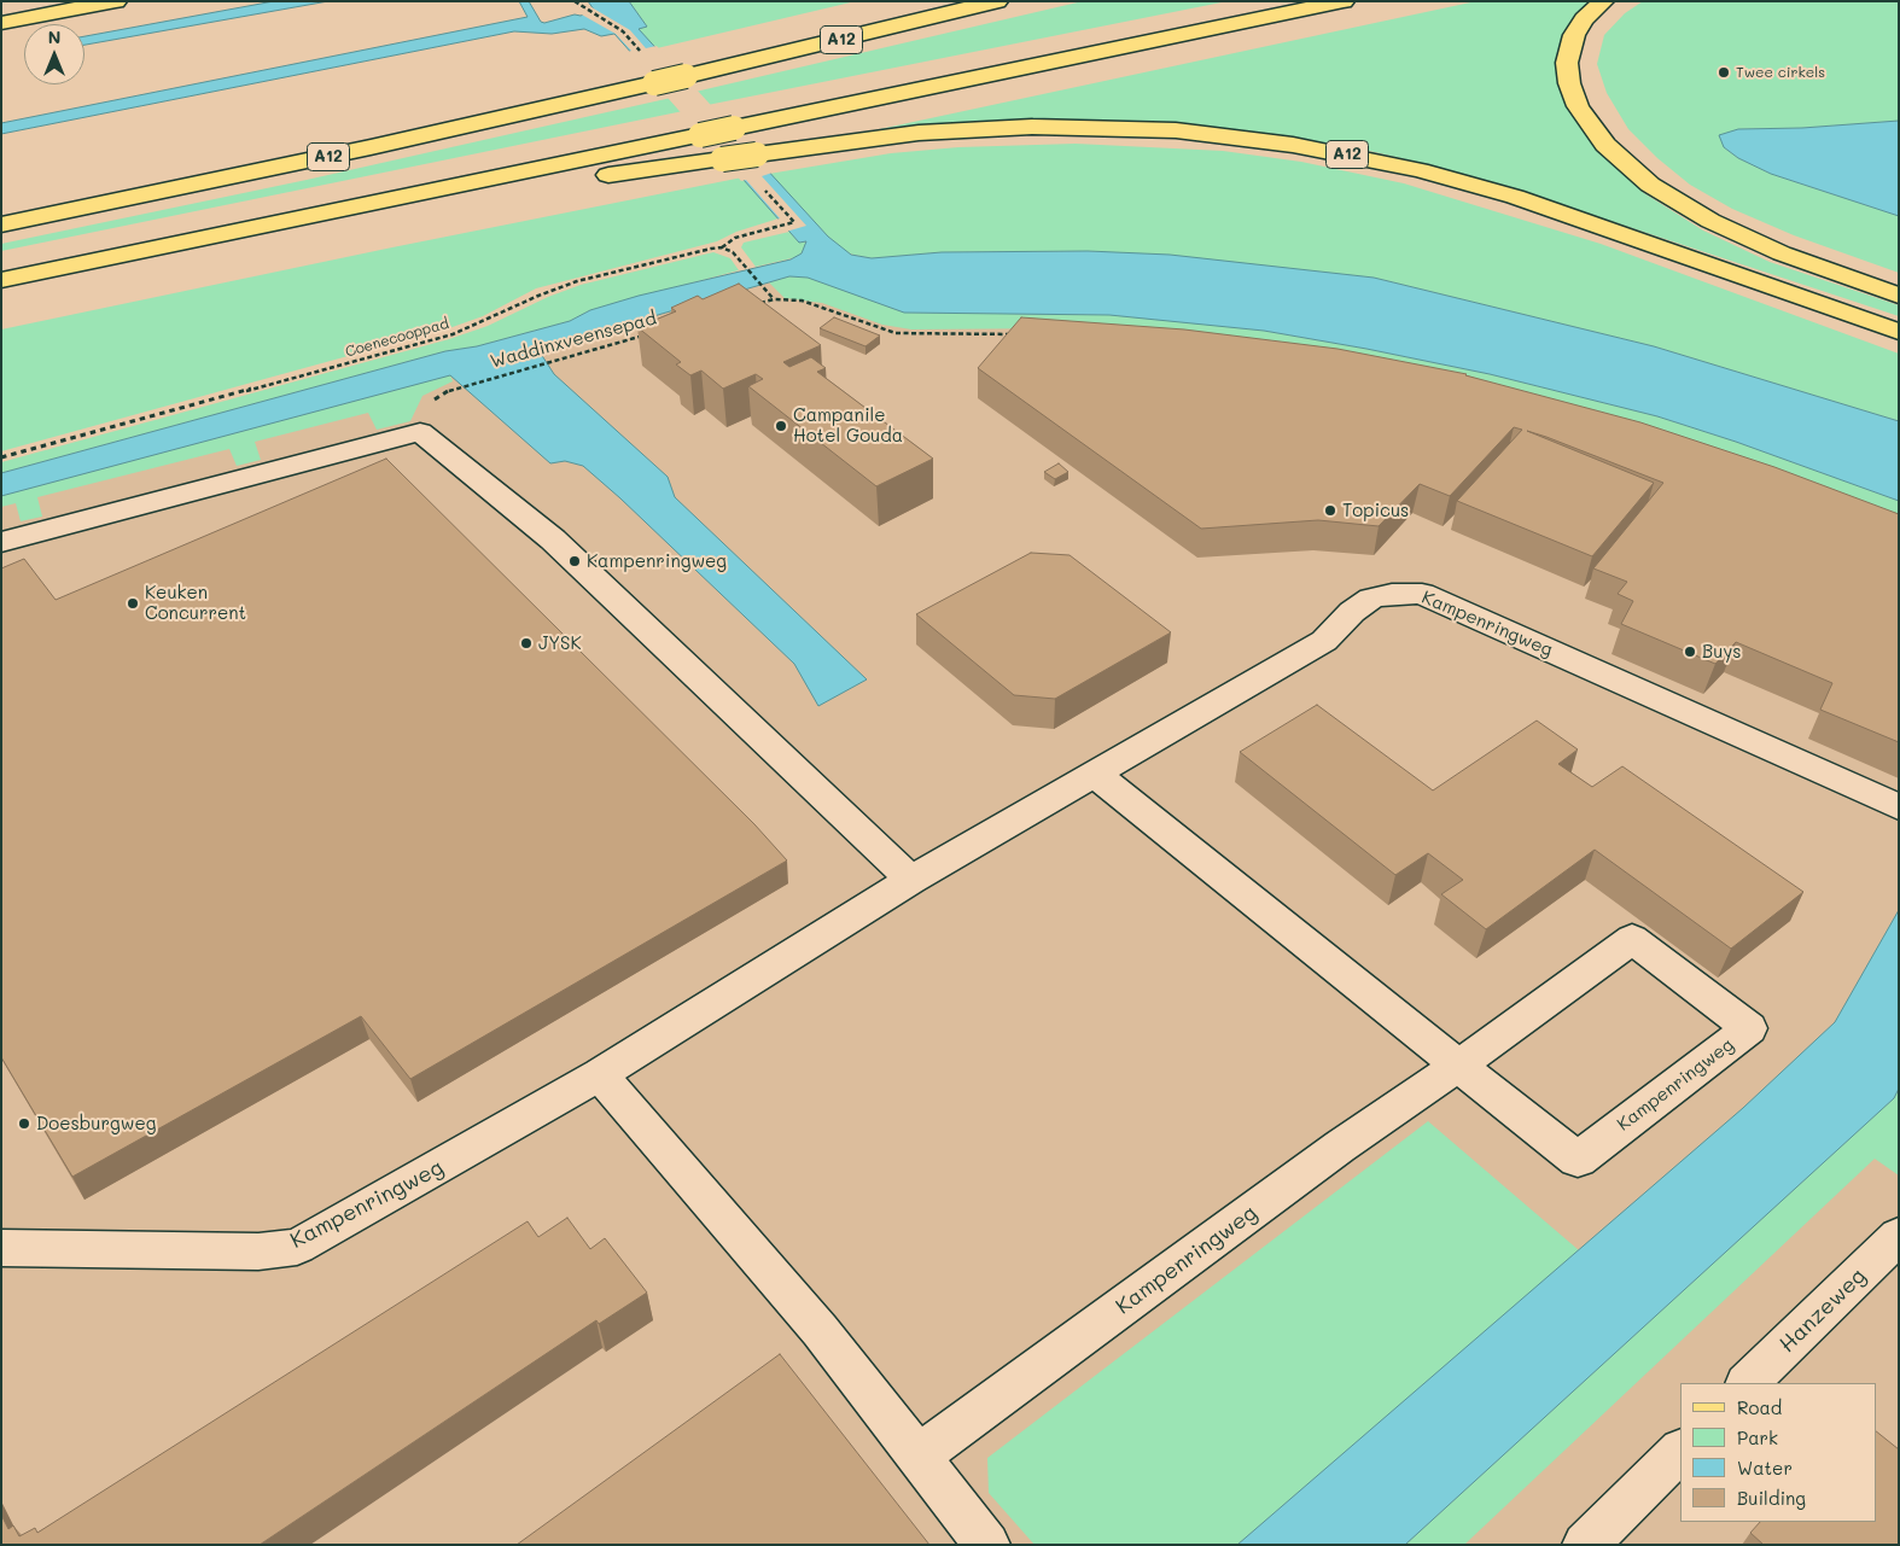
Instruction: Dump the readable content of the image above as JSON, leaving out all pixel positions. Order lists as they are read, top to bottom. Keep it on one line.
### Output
{"streets":{"main road":["A12"],"street":["Kampenringweg","Hanzeweg"],"path":["Coenecooppad","Waddinxveensepad"]},"places":["Twee cirkels","Campanile Hotel Gouda","Topicus","Kampenringweg","Keuken Concurrent","JYSK","Buys","Doesburgweg"],"legend":["Road","Park","Water","Building"],"north":"top"}
